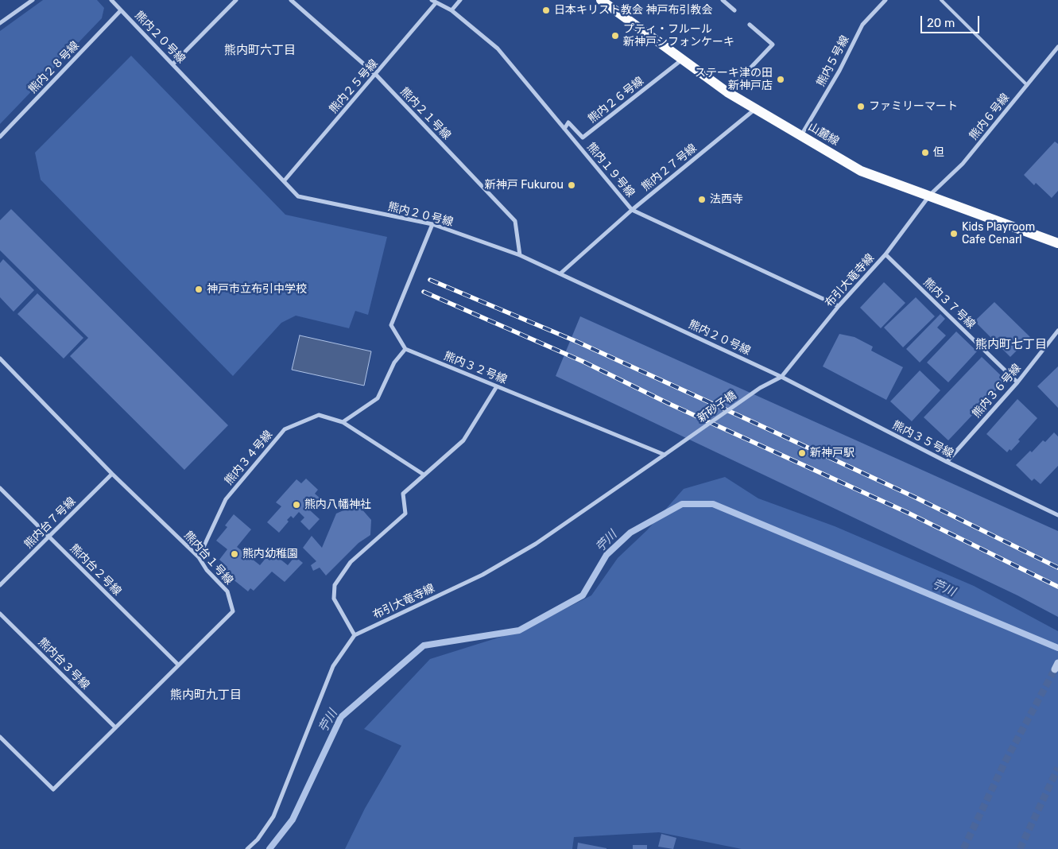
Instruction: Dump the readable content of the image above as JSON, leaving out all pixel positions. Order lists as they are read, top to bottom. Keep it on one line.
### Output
{"streets":{"main road":["山麓線"],"street":["熊内２０号線","熊内５号線","熊内２８号線","熊内２５号線","熊内２６号線","熊内２１号線","熊内６号線","熊内２７号線","熊内１９号線","布引大竜寺線","熊内３７号線","熊内３２号線","熊内３６号線","新砂子橋","熊内３５号線","熊内３４号線","熊内台７号線","熊内台１号線","熊内台２号線","熊内台３号線"]},"crossings":[["熊内２０号線","熊内２８号線"],["熊内２０号線","熊内２５号線"],["熊内２０号線","熊内２１号線"],["熊内２０号線","熊内２７号線"],["熊内２０号線","布引大竜寺線"],["熊内２０号線","新砂子橋"],["熊内２０号線","熊内３５号線"],["熊内５号線","山麓線"],["熊内２５号線","熊内２１号線"],["熊内２５号線","熊内１９号線"],["熊内２６号線","山麓線"],["熊内２６号線","熊内１９号線"],["熊内６号線","山麓線"],["熊内６号線","布引大竜寺線"],["山麓線","熊内２７号線"],["山麓線","布引大竜寺線"],["熊内２７号線","熊内１９号線"],["熊内１９号線","布引大竜寺線"],["布引大竜寺線","熊内３７号線"],["布引大竜寺線","熊内３２号線"],["布引大竜寺線","新砂子橋"],["布引大竜寺線","熊内３５号線"],["熊内３７号線","熊内３６号線"],["熊内３２号線","新砂子橋"],["熊内３６号線","熊内３５号線"],["新砂子橋","熊内３５号線"],["熊内３４号線","熊内台１号線"],["熊内台７号線","熊内台１号線"],["熊内台７号線","熊内台２号線"],["熊内台１号線","熊内台２号線"],["熊内台１号線","熊内台３号線"]],"districts":["熊内町六丁目","熊内町七丁目","熊内町九丁目"],"water":["苧川"],"places":["日本キリスト教会 神戸布引教会","プティ・フルール 新神戸シフォンケーキ","ステーキ津の田 新神戸店","ファミリーマート","但","新神戸 Fukurou","法西寺","Kids Playroom Cafe Cenarl","神戸市立布引中学校","新神戸駅","熊内八幡神社","熊内幼稚園"],"scale_bar":"20 m"}
